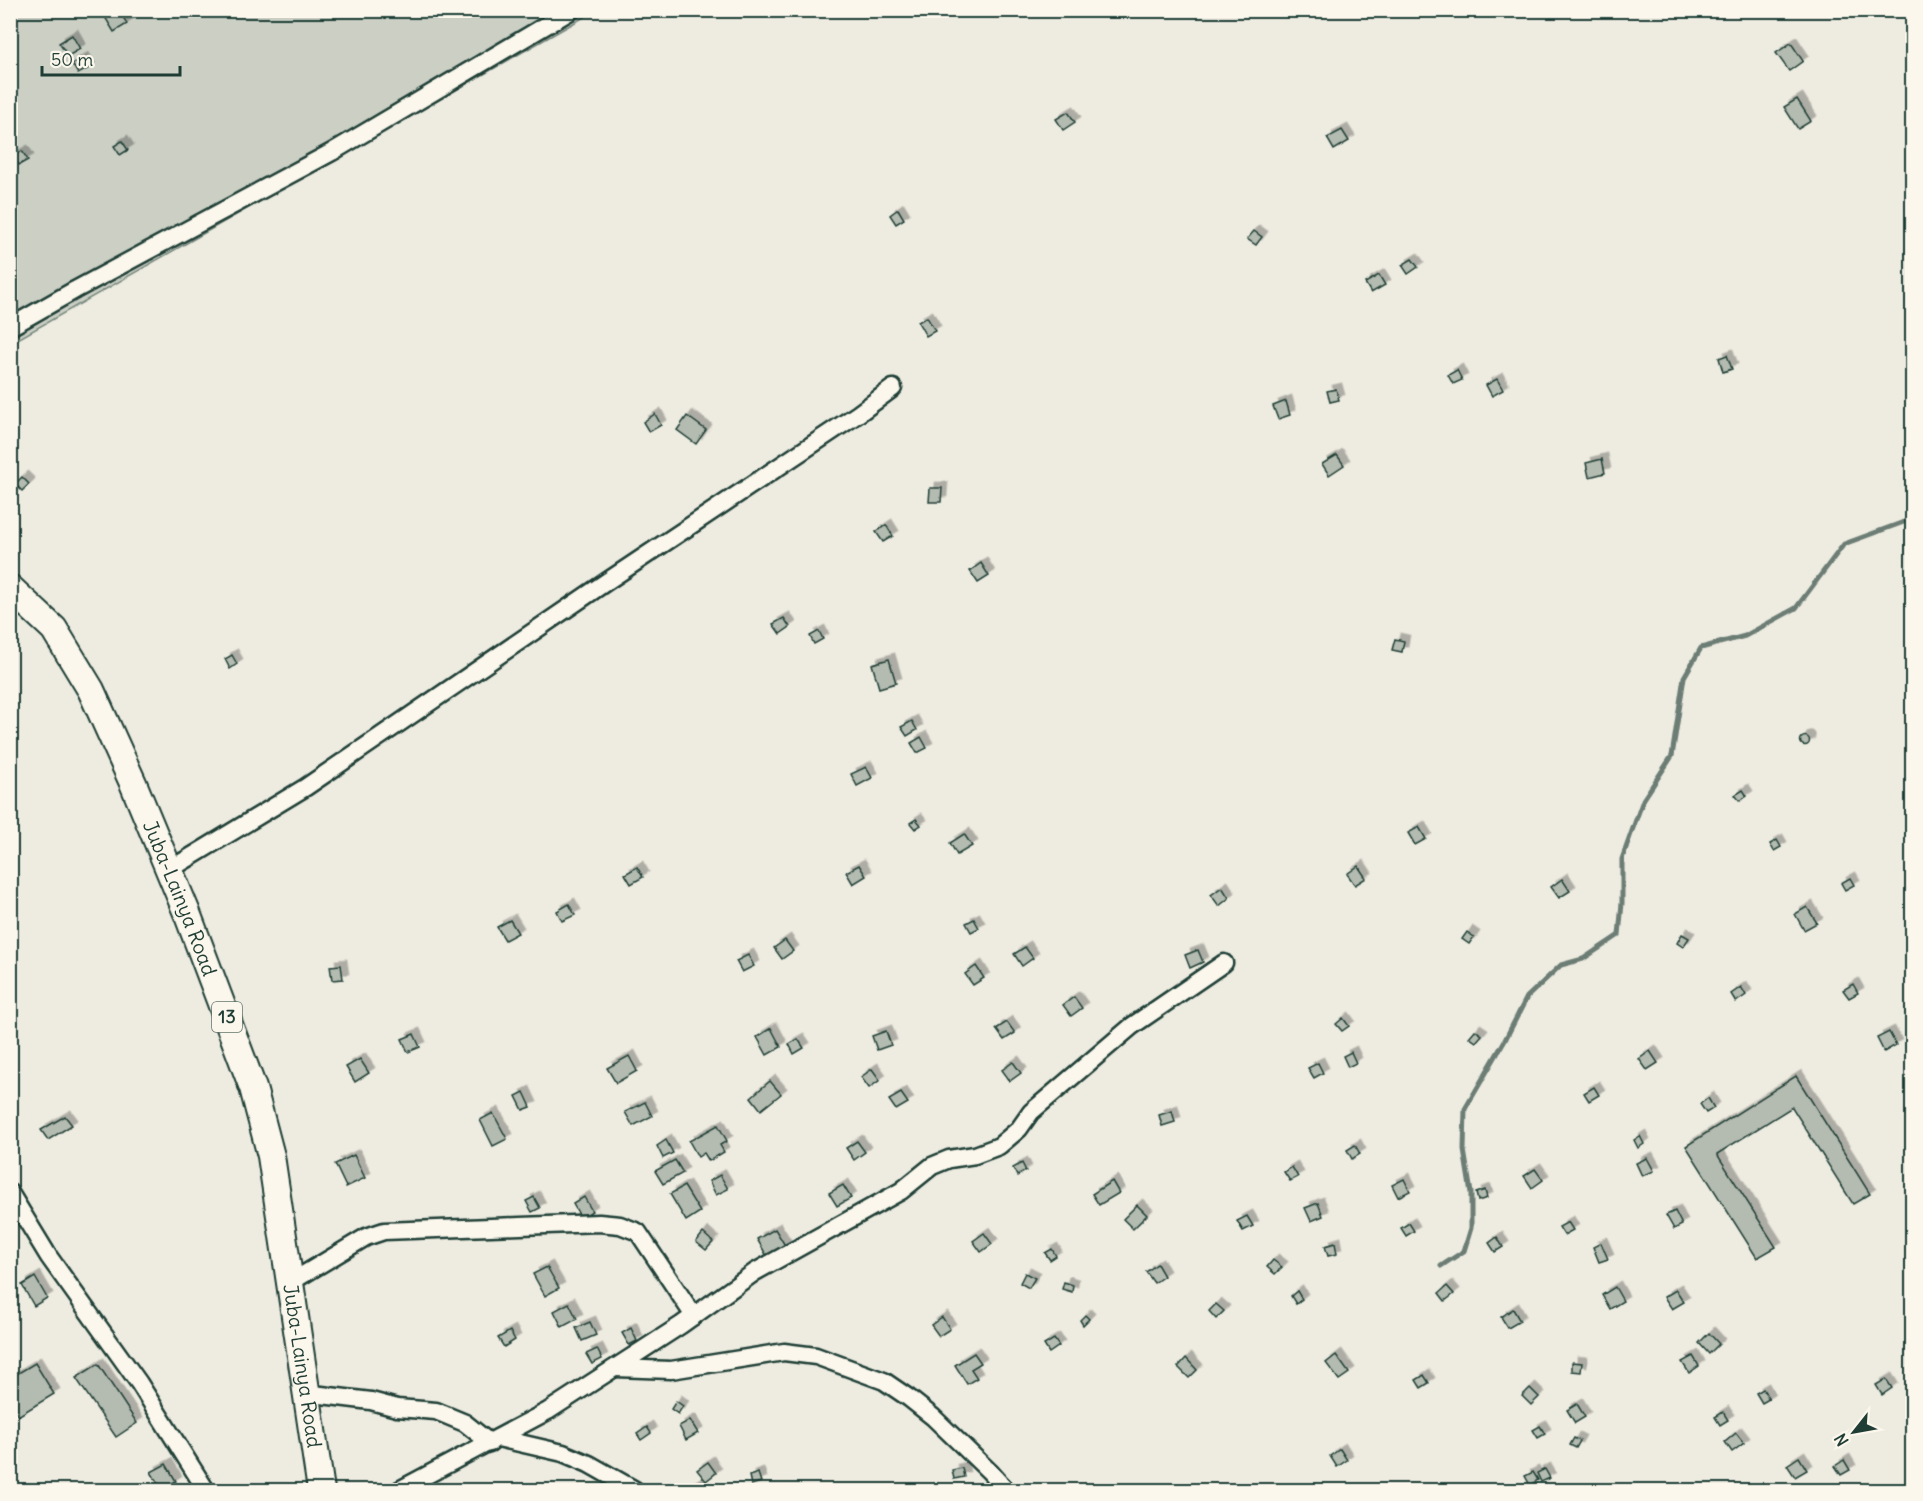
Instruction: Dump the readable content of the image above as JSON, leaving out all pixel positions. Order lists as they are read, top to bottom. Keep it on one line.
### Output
{"streets":{"main road":["Juba-Lainya Road","13"]},"scale_bar":"50 m","north":"bottom left"}
